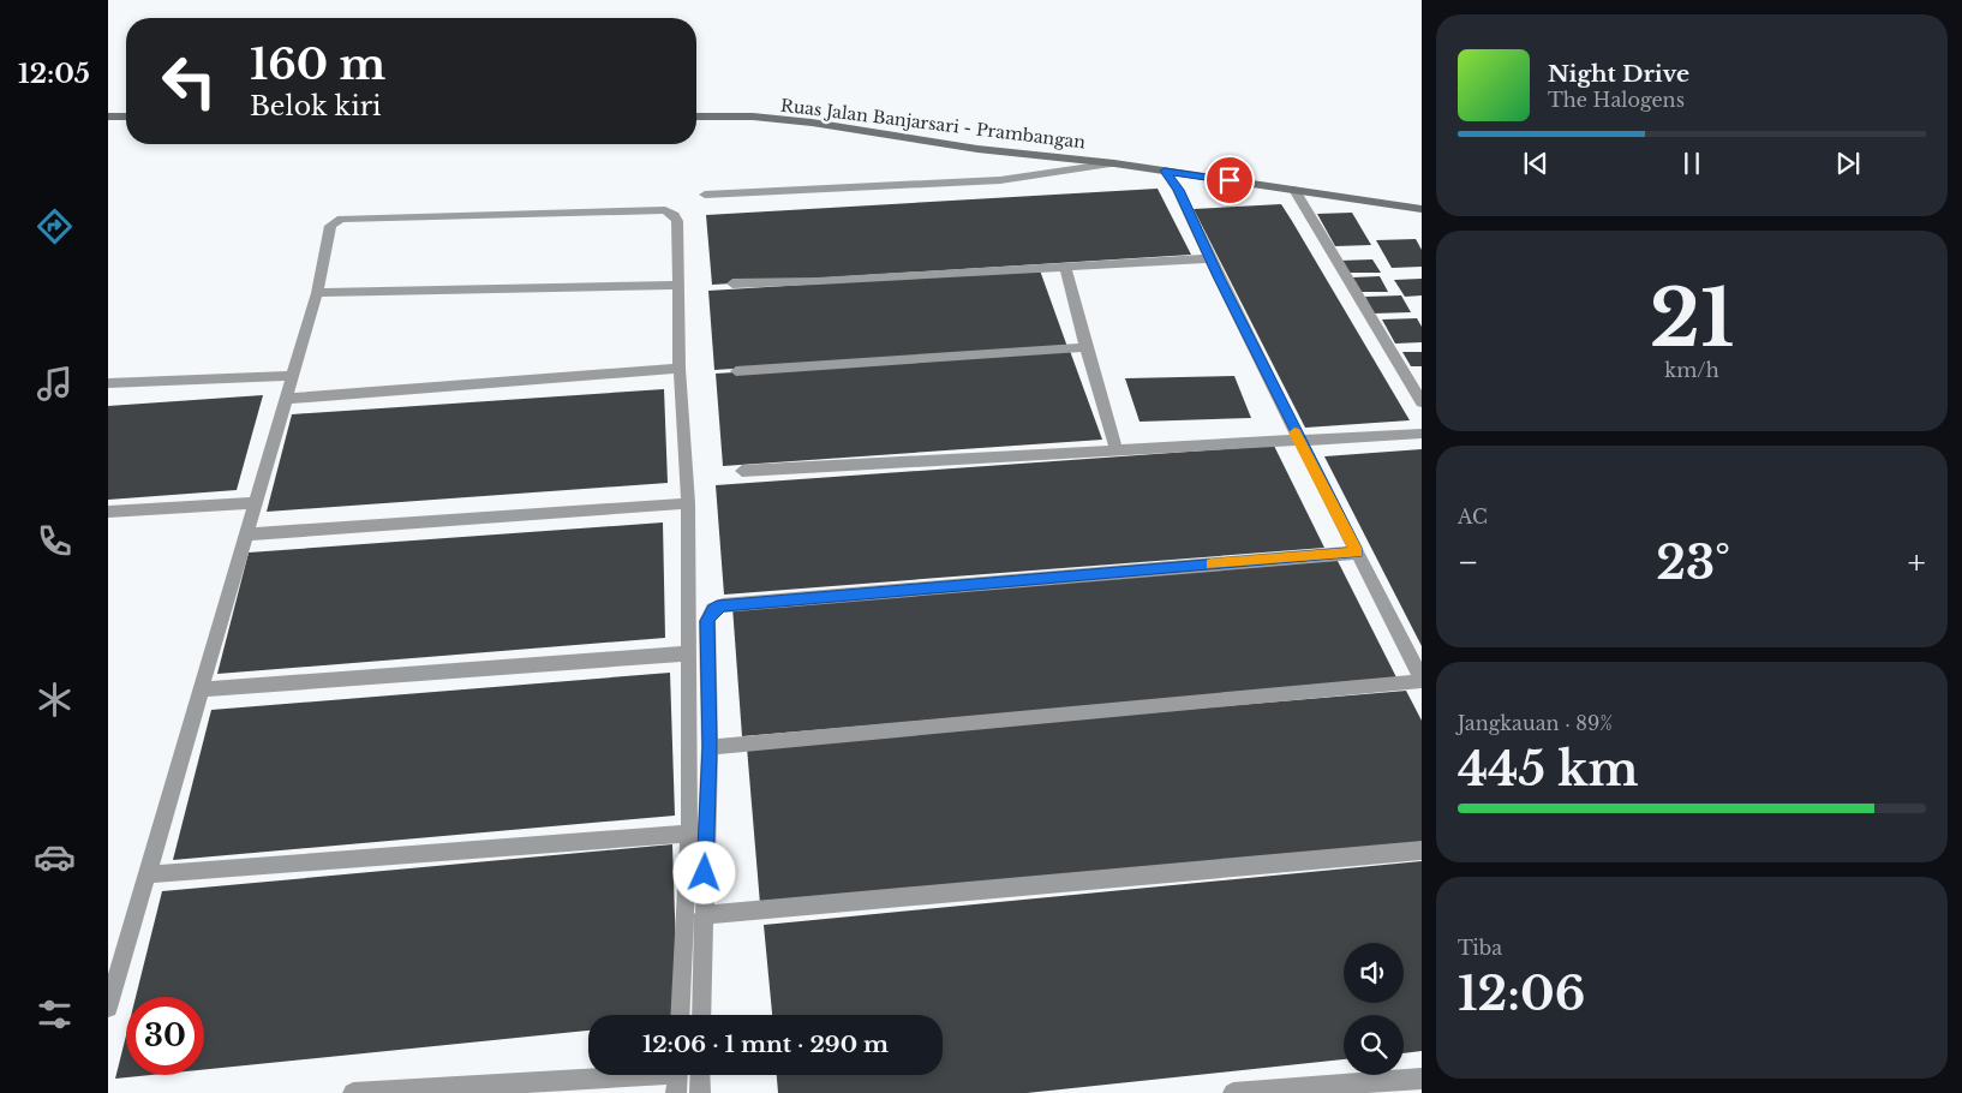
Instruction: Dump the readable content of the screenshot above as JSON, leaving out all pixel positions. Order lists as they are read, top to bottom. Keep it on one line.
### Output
{"streets":{"main road":["Ruas Jalan Banjarsari - Prambangan"]},"page":{"tabs":"12:05","turn":["160 m","Belok kiri"],"song":["Night Drive","The Halogens"],"tile":[["21","km/h"],"AC",["Jangkauan · 89%","445 km"],["Tiba","12:06"]],"heat":["−","23°","+"],"limit":"30","trip":"12:06 · 1 mnt · 290 m"}}
